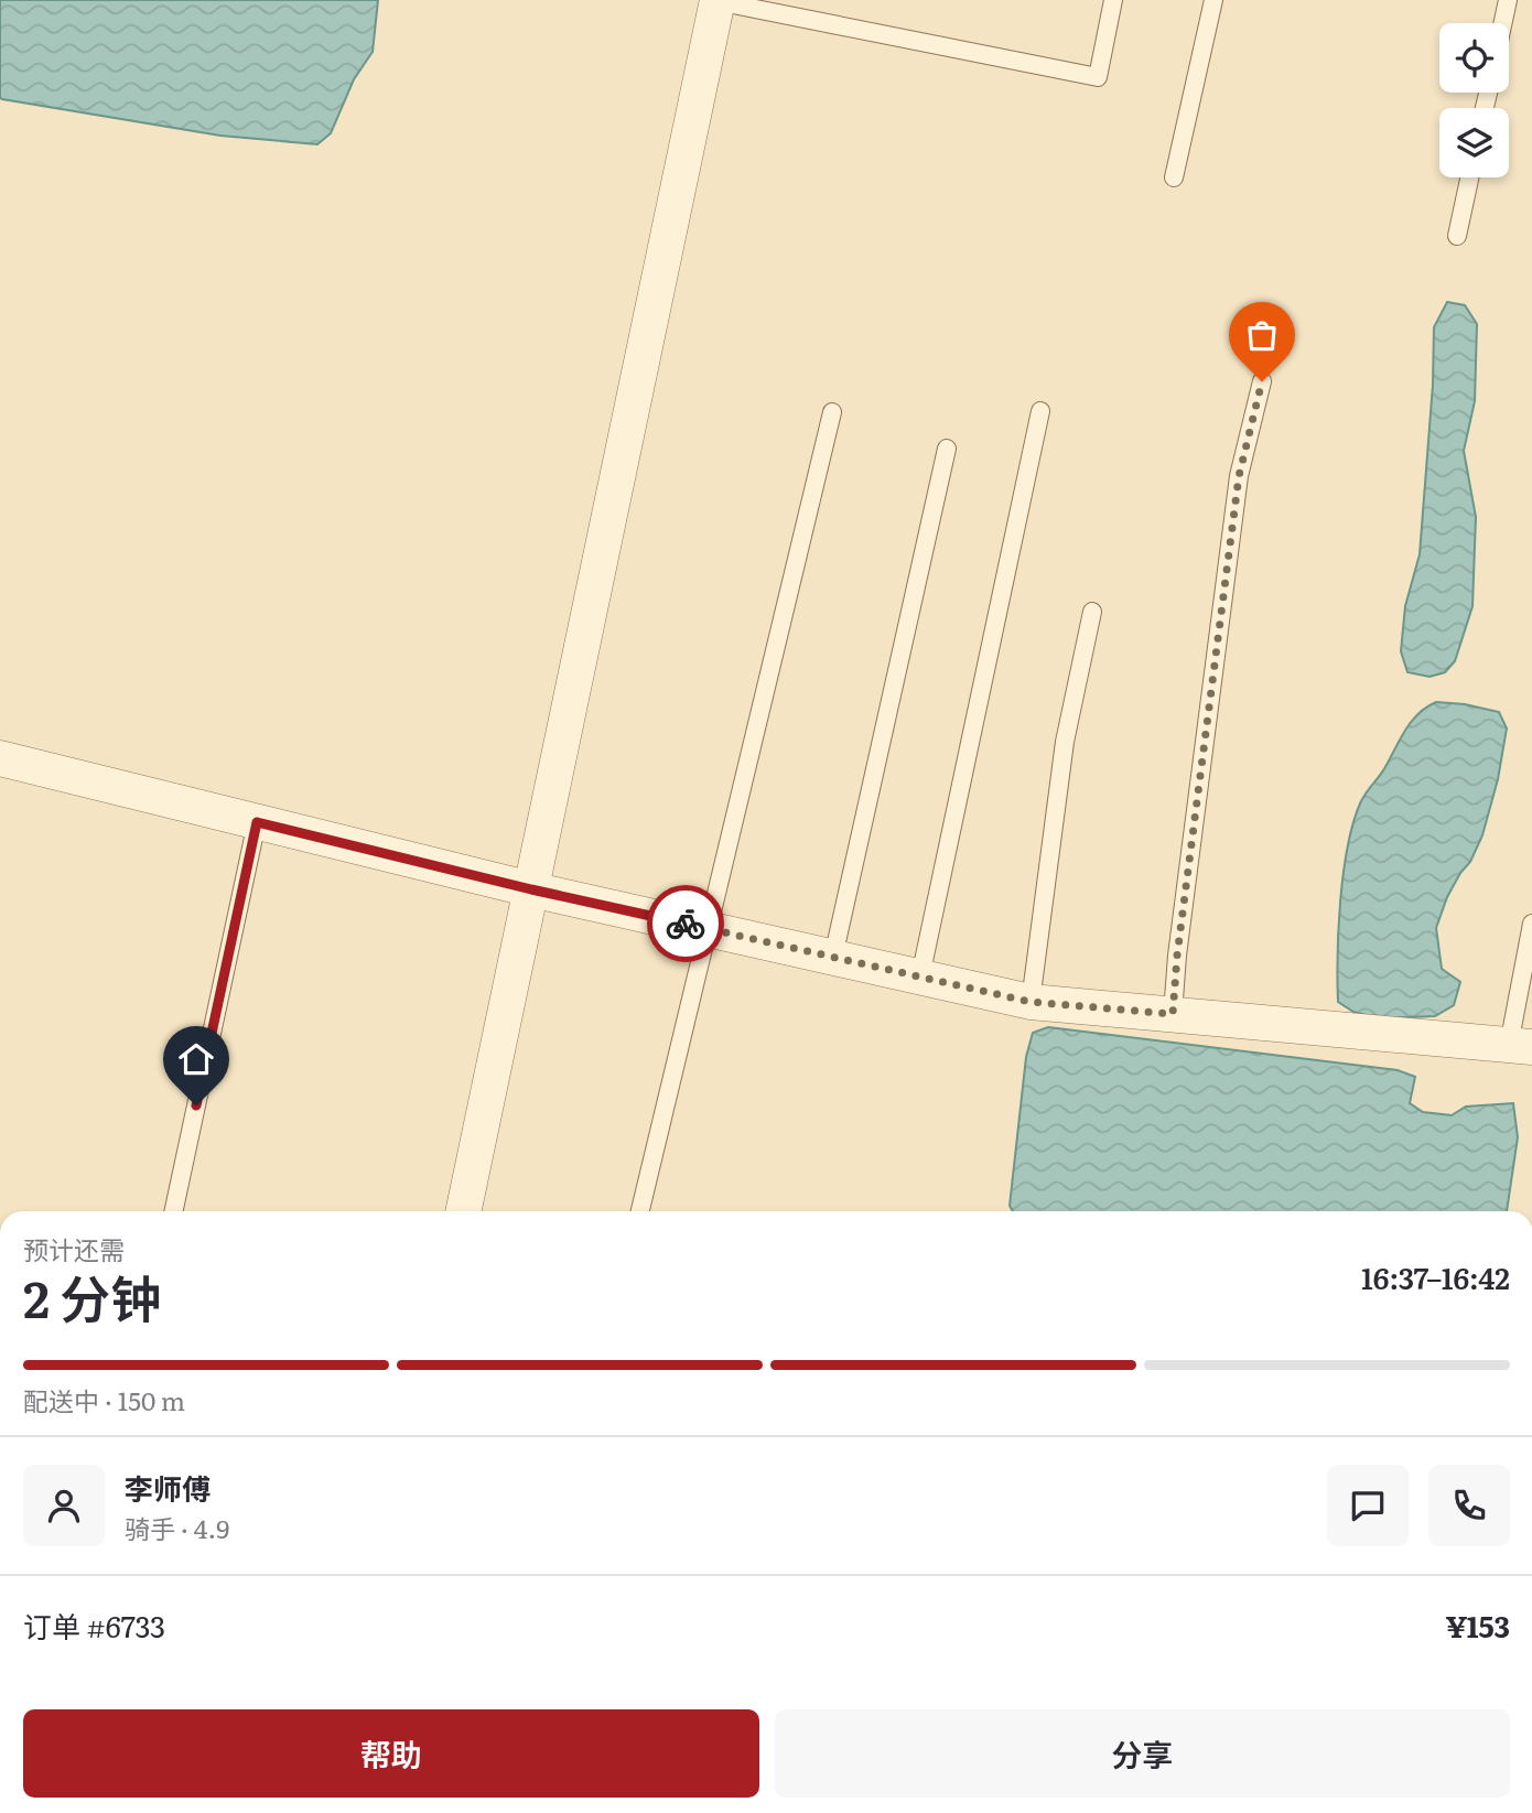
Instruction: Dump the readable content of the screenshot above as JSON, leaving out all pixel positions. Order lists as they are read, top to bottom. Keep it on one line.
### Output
{"page":{"heading":["2 分钟","预计还需","16:37–16:42"],"panel":["李师傅","骑手 · 4.9","订单 #6733","¥153"],"bar":"配送中 · 150 m","buttons":["帮助","分享"]}}
